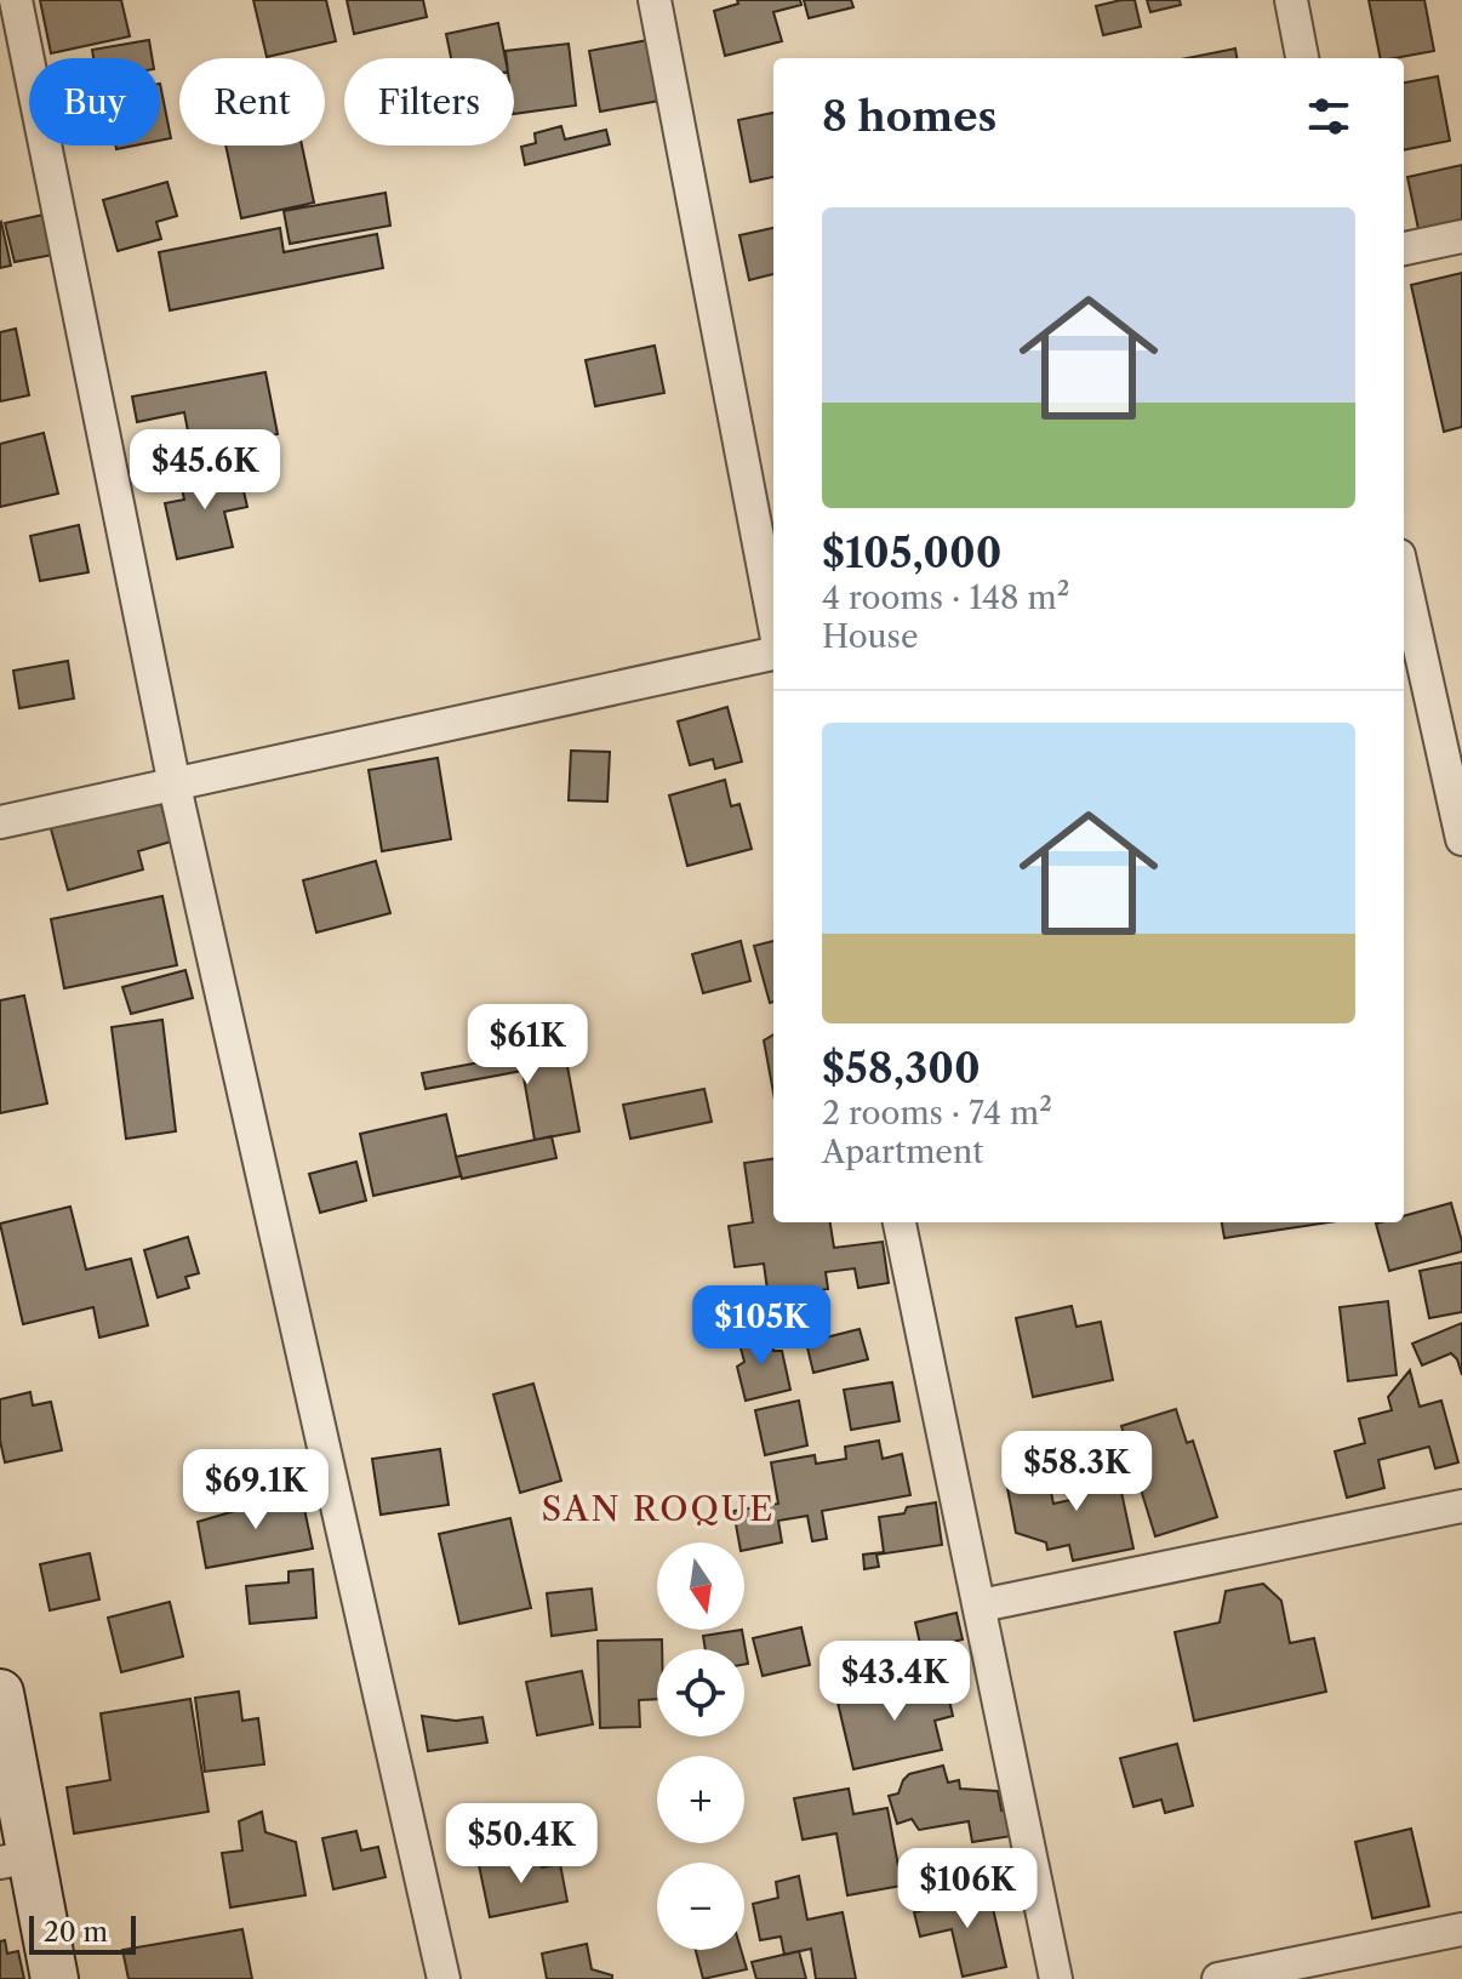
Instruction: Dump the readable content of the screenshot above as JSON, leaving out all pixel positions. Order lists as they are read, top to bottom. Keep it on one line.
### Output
{"districts":["SAN ROQUE"],"scale_bar":"20 m","north":"bottom","page":{"chip":["Buy","Rent","Filters"],"heading":"8 homes","list":[{"name":"$105,000","note":"4 rooms · 148 m² · House"},{"name":"$58,300","note":"2 rooms · 74 m² · Apartment"}],"price":["$45.6K","$61K","$105K","$58.3K","$69.1K","$43.4K","$50.4K","$106K"],"map_buttons":["+","−"],"scale":"20 m"}}
